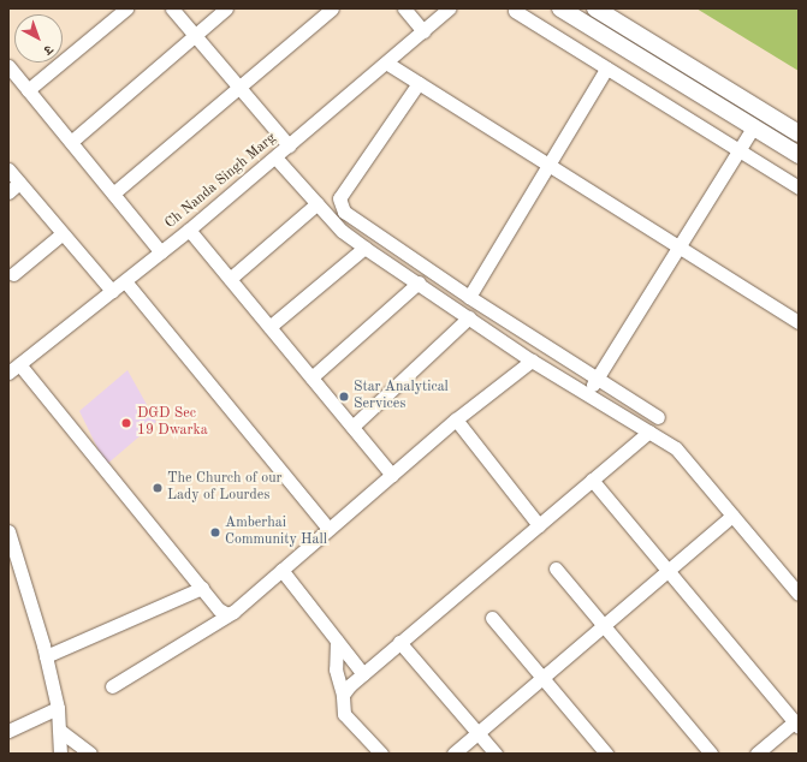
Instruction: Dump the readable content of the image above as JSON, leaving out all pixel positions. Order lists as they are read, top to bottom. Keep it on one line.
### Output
{"streets":{"street":["Ch Nanda Singh Marg"]},"places":["Star Analytical Services","DGD Sec 19 Dwarka","The Church of our Lady of Lourdes","Amberhai Community Hall"],"north":"bottom right"}
